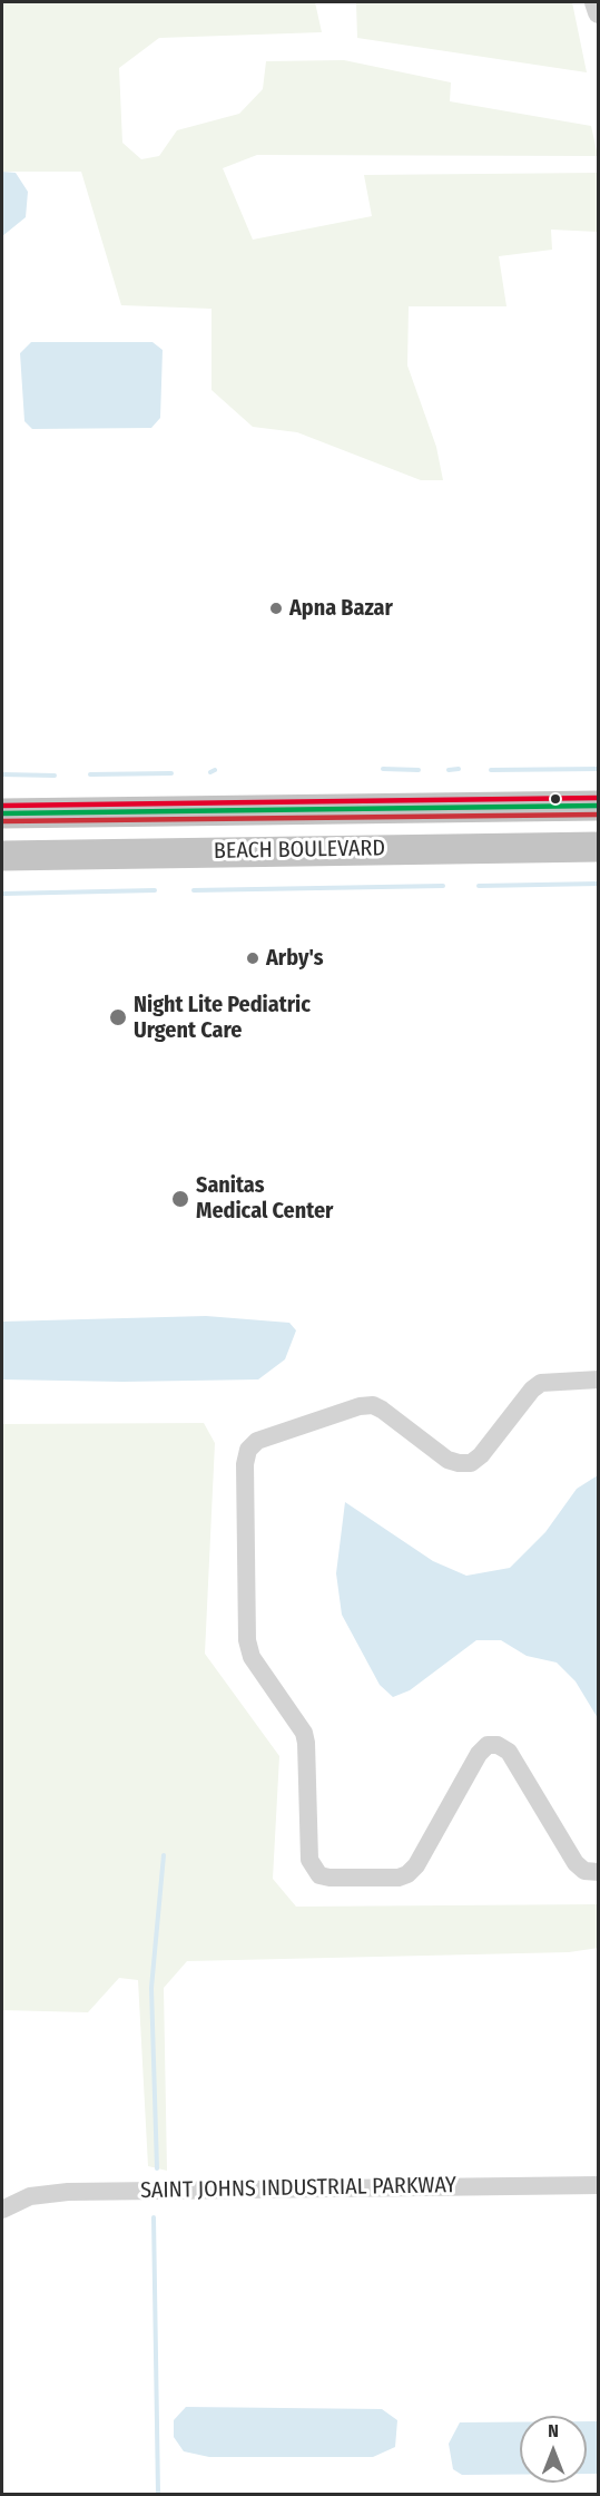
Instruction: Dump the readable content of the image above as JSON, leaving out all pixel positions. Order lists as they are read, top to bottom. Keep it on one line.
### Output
{"streets":{"highway":["BEACH BOULEVARD"],"street":["SAINT JOHNS INDUSTRIAL PARKWAY"]},"places":["Apna Bazar","Arby's","Night Lite Pediatric Urgent Care","Sanitas Medical Center"],"north":"top"}
